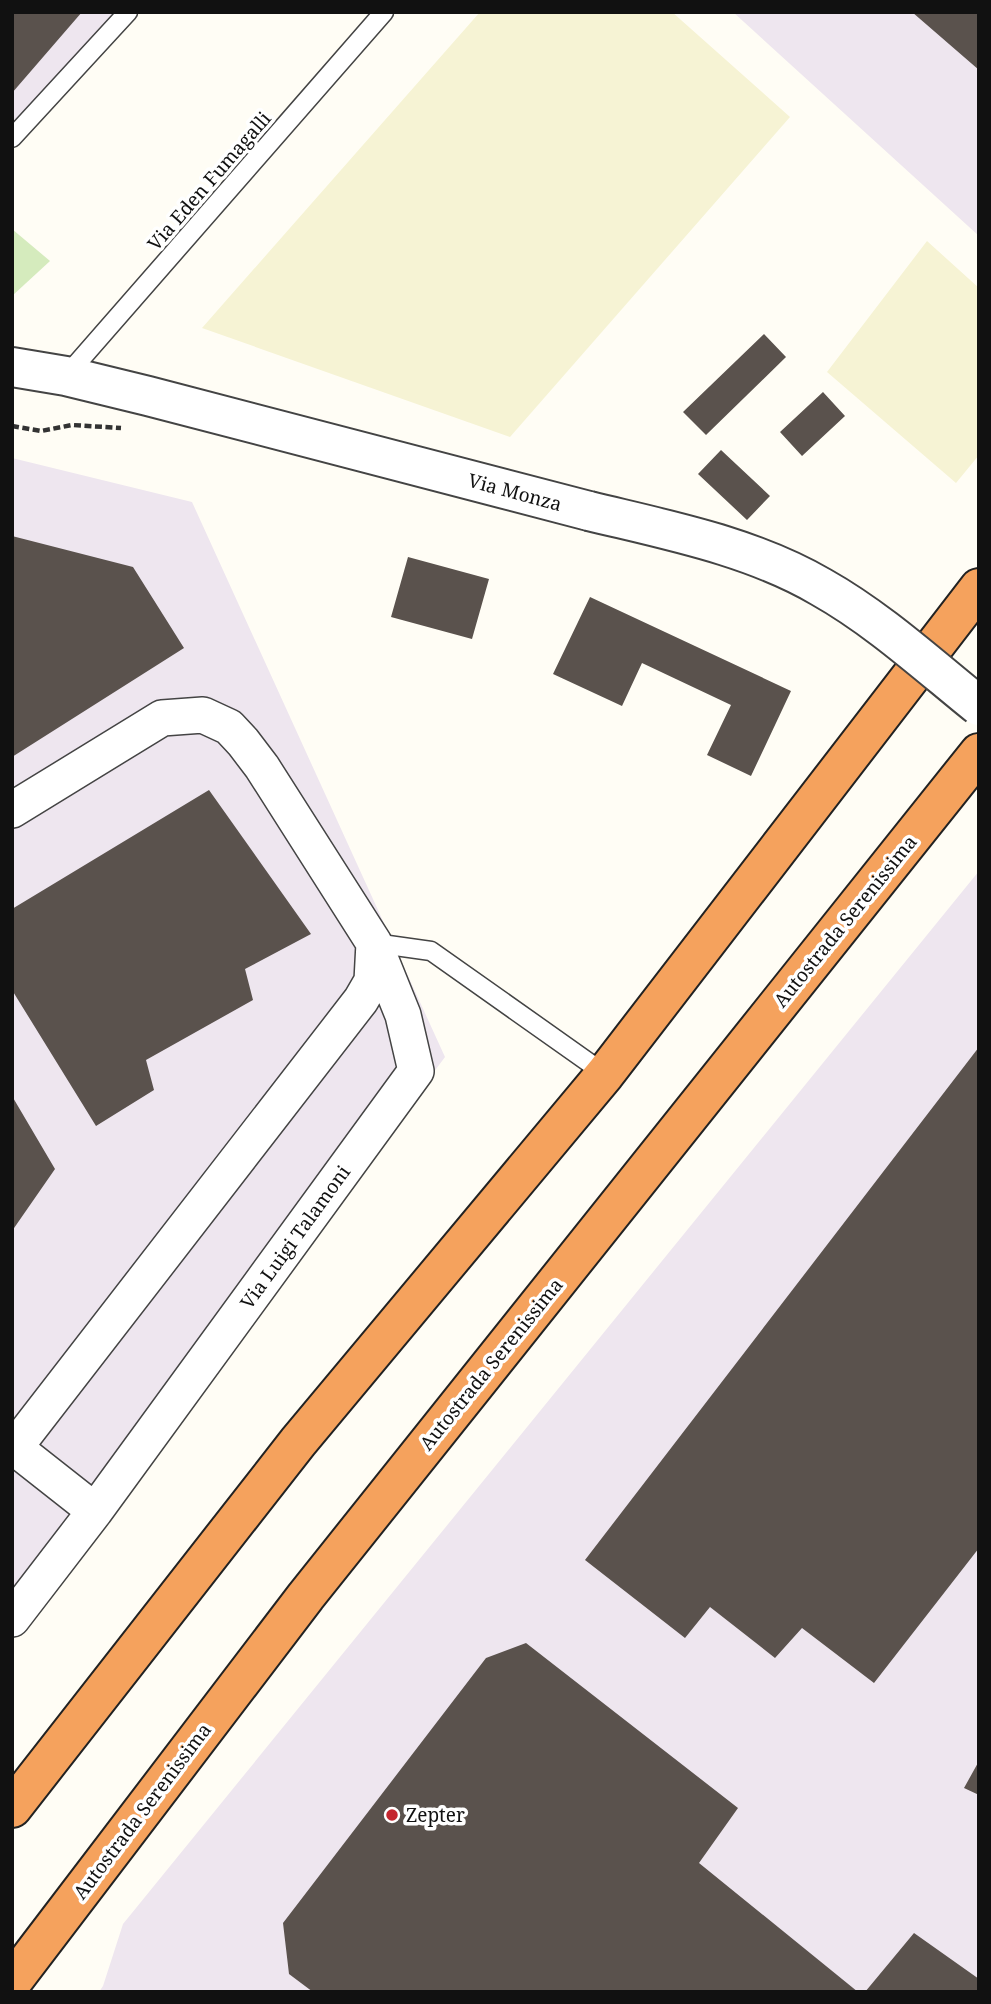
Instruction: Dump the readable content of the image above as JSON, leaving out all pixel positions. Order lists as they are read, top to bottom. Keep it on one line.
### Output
{"streets":{"highway":["Autostrada Serenissima"],"street":["Via Monza","Via Luigi Talamoni"],"lane":["Via Eden Fumagalli"]},"crossings":[["Via Eden Fumagalli","Via Monza"]],"places":["Zepter"]}
